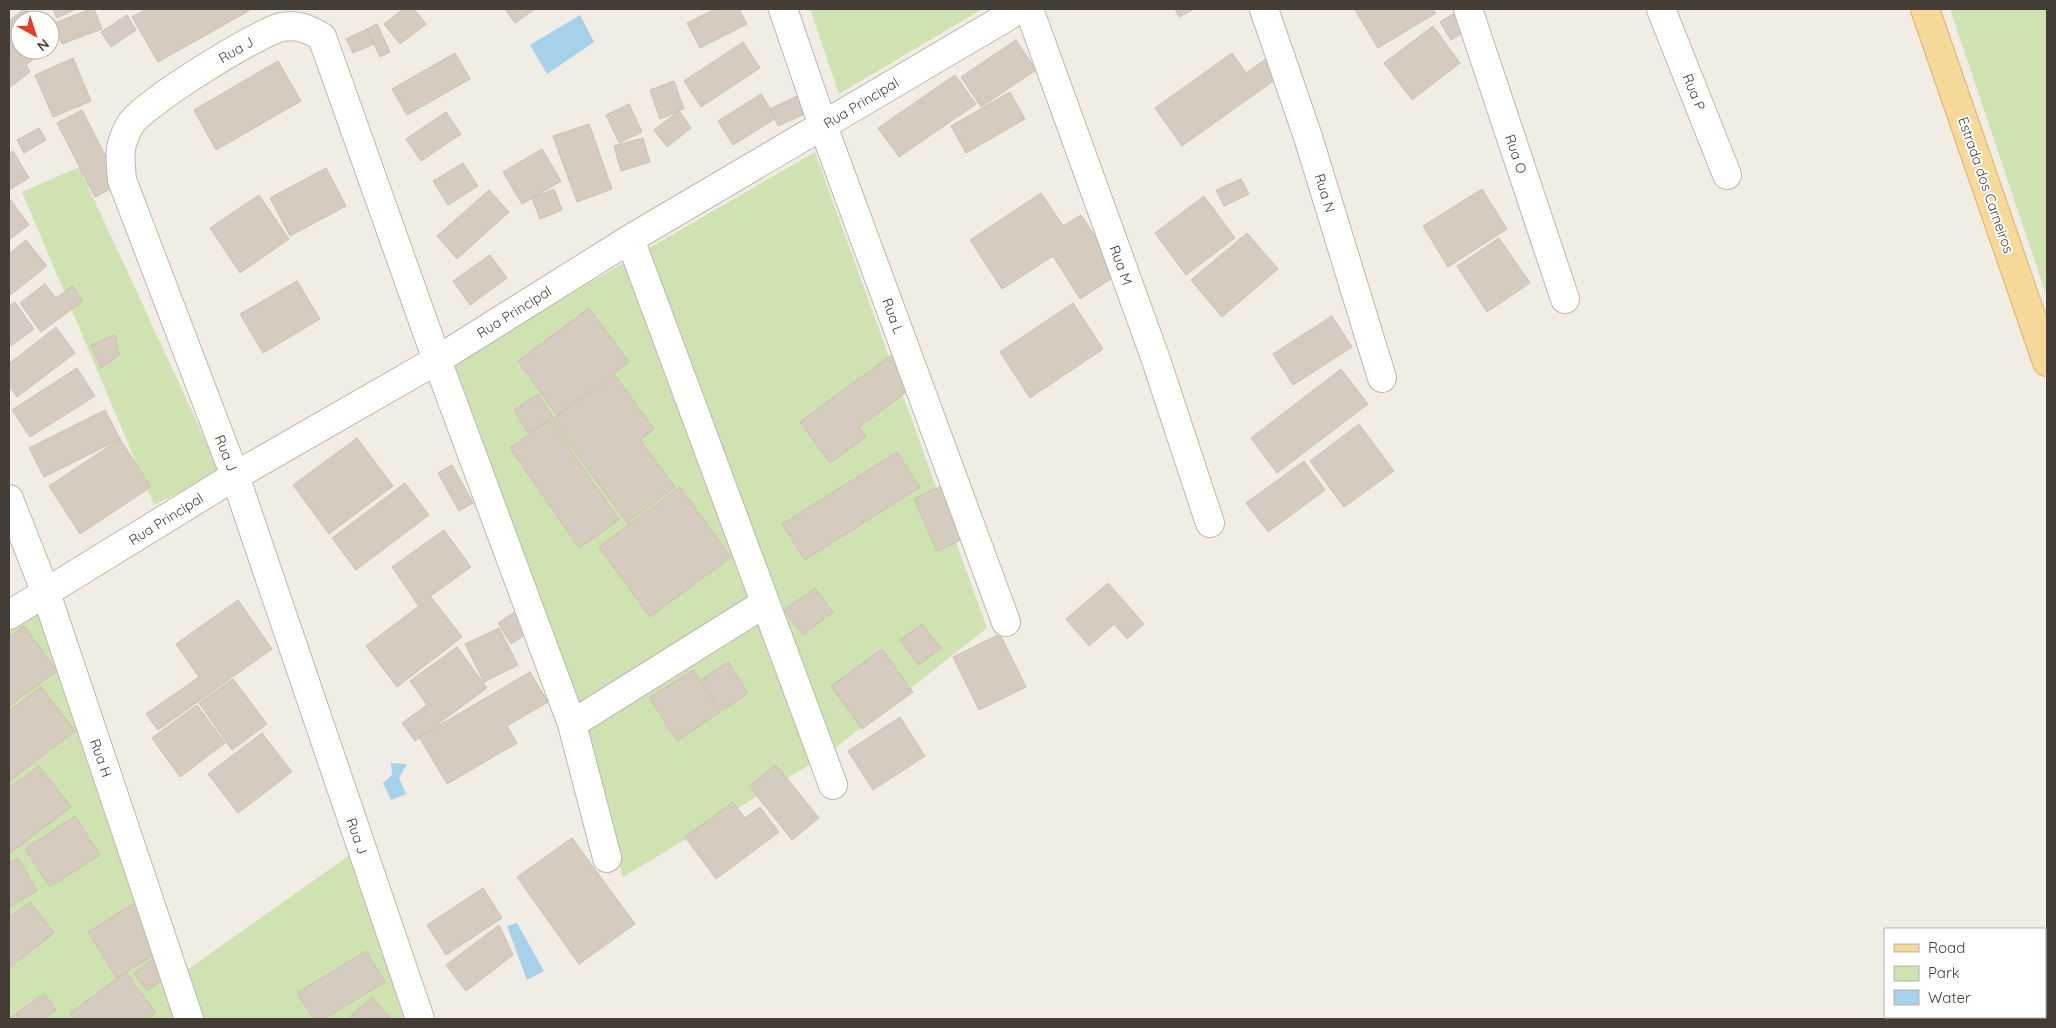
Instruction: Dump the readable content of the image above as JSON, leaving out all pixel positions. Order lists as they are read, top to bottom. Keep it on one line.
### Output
{"streets":{"main road":["Estrada dos Carneiros"],"street":["Rua J","Rua P","Rua Principal","Rua O","Rua N","Rua M","Rua L","Rua H"]},"crossings":[["Rua J","Rua Principal"],["Rua Principal","Rua L"],["Rua Principal","Rua H"]],"legend":["Road","Park","Water"],"north":"bottom right"}
